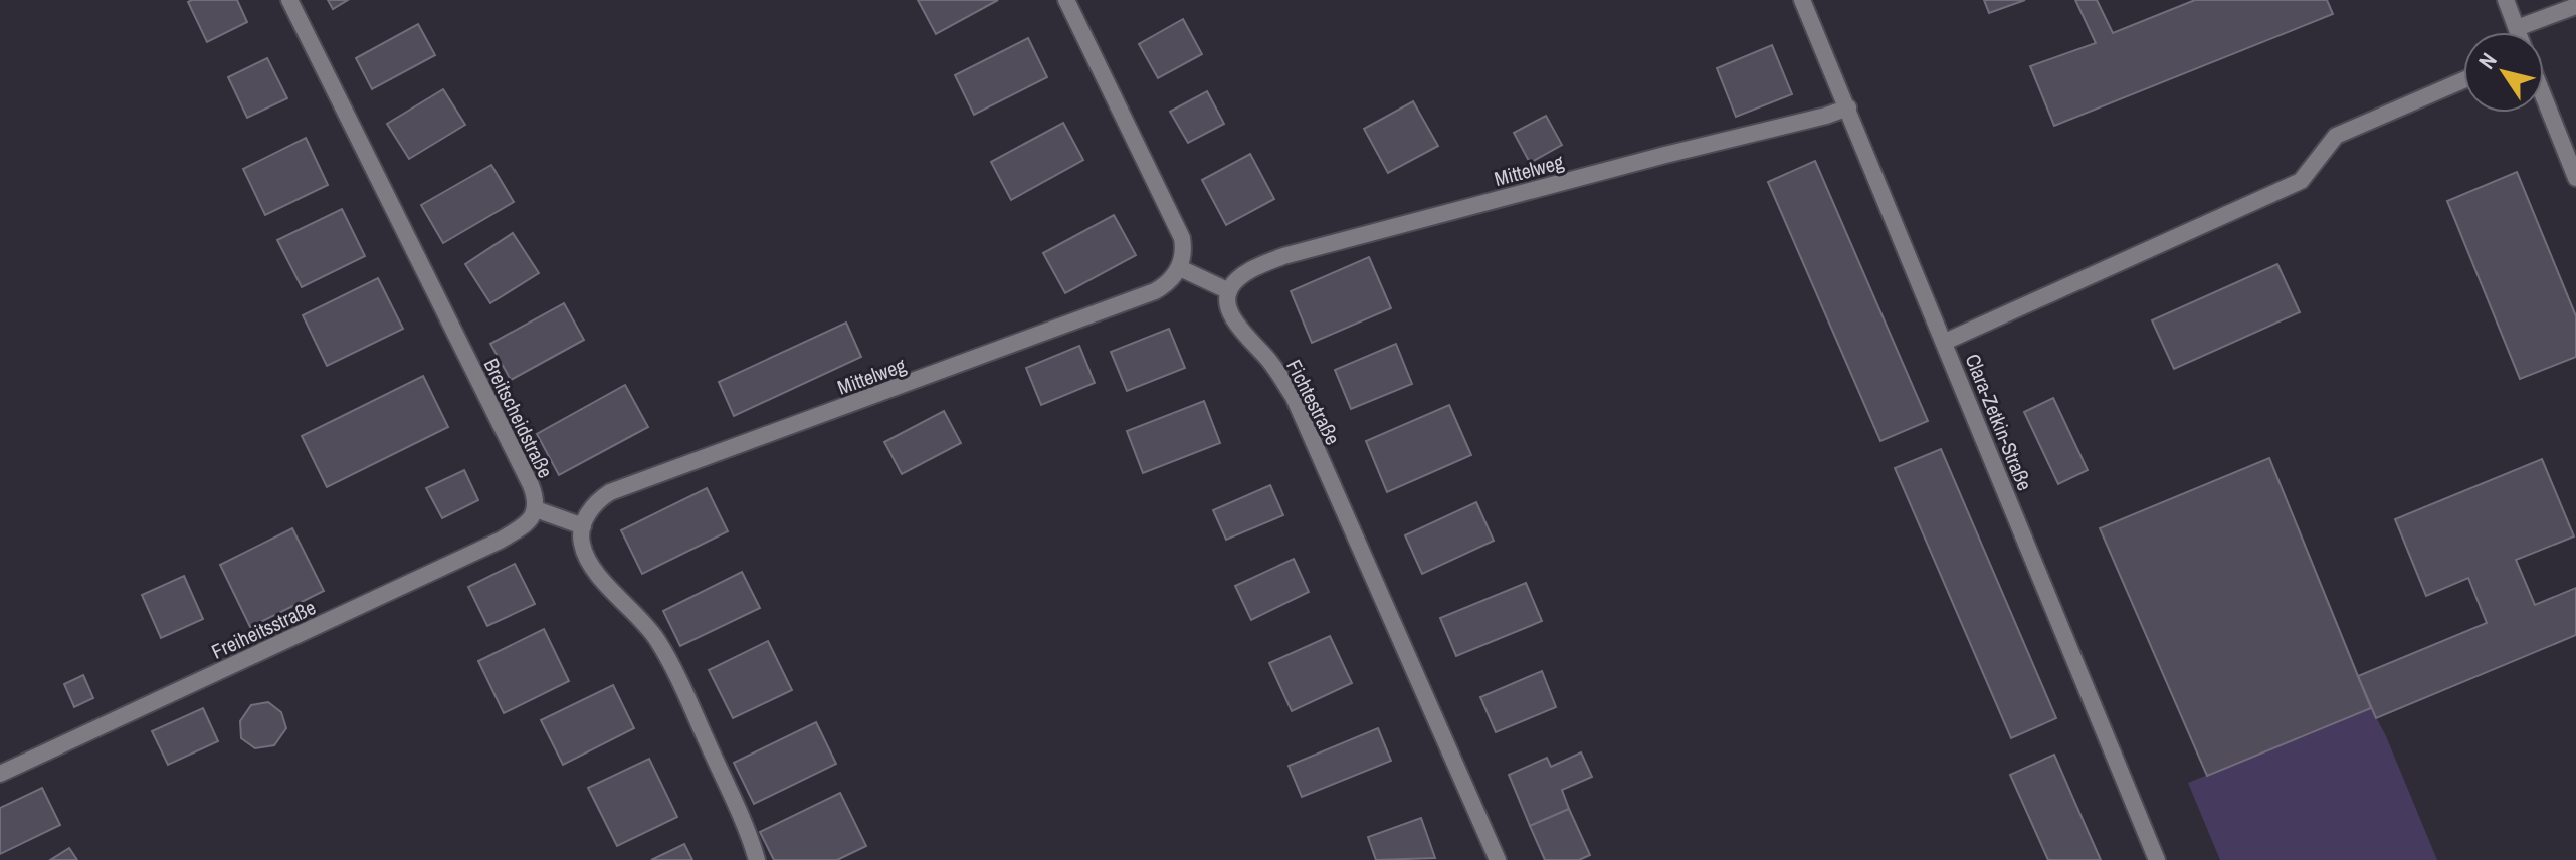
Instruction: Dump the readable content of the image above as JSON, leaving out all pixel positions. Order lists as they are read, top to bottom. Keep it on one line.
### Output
{"streets":{"street":["Mittelweg","Fichtestraße","Breitscheidstraße","Clara-Zetkin-Straße","Freiheitsstraße"]},"crossings":[["Mittelweg","Fichtestraße"],["Mittelweg","Breitscheidstraße"],["Mittelweg","Clara-Zetkin-Straße"],["Breitscheidstraße","Freiheitsstraße"]],"north":"top left"}
